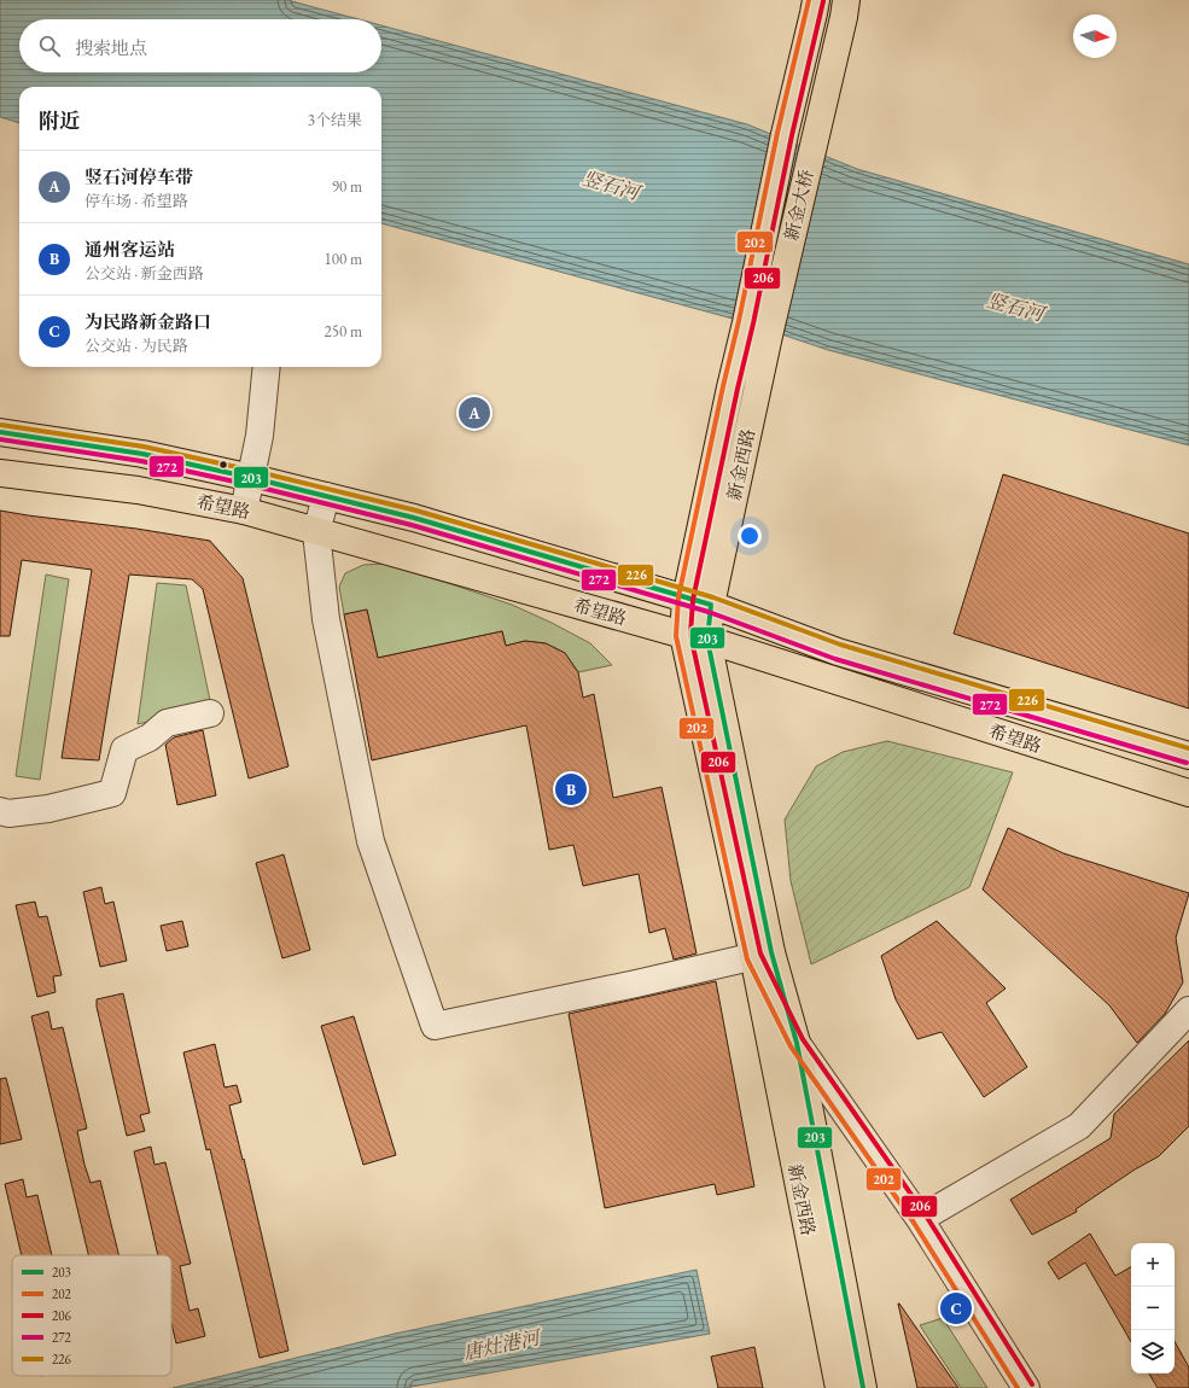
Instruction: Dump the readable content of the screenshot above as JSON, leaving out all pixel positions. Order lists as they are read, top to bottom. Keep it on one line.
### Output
{"streets":{"main road":["新金大桥","新金西路","希望路"]},"crossings":[["新金大桥","新金西路"],["新金西路","希望路"]],"water":["竖石河","唐灶港河"],"lines":["transit line 202","transit line 206","transit line 226","transit line 203","transit line 272"],"legend":["203","202","206","272","226"],"north":"right","page":{"search":"搜索地点","heading":["附近","3个结果"],"list":[{"mark":"A","name":"竖石河停车带","note":"停车场 · 希望路","value":"90 m"},{"mark":"B","name":"通州客运站","note":"公交站 · 新金西路","value":"100 m"},{"mark":"C","name":"为民路新金路口","note":"公交站 · 为民路","value":"250 m"}],"pins":["A","B","C"],"map_buttons":["+","−"]}}
